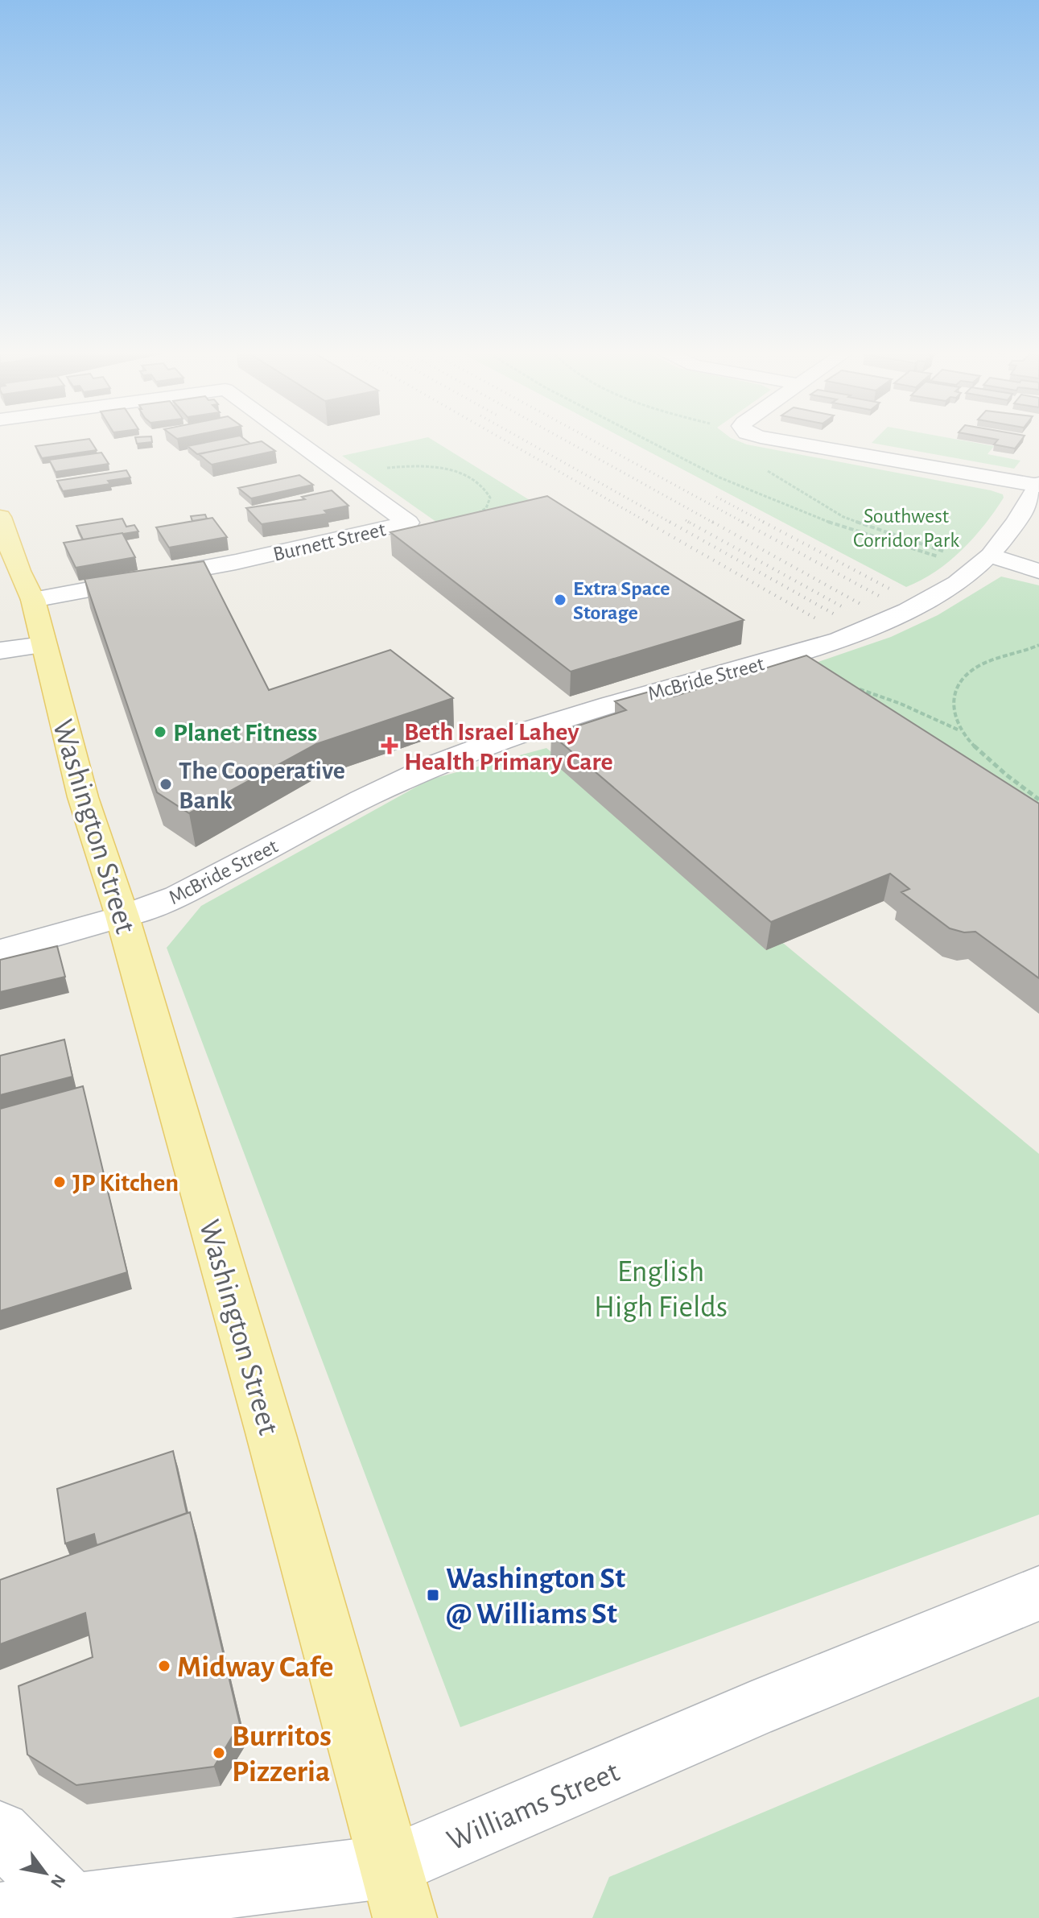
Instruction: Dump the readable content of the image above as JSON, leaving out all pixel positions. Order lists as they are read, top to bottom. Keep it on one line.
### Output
{"streets":{"main road":["Washington Street"],"street":["Burnett Street","McBride Street","Williams Street"]},"crossings":[["Burnett Street","Washington Street"],["McBride Street","Washington Street"],["Washington Street","Williams Street"]],"parks":["Southwest Corridor Park","English High Fields"],"places":{"other":["Extra Space Storage","Planet Fitness","The Cooperative Bank","JP Kitchen","Midway Cafe","Burritos Pizzeria"],"health":["Beth Israel Lahey Health Primary Care"],"transit":["Washington St @ Williams St"]},"north":"bottom right"}
